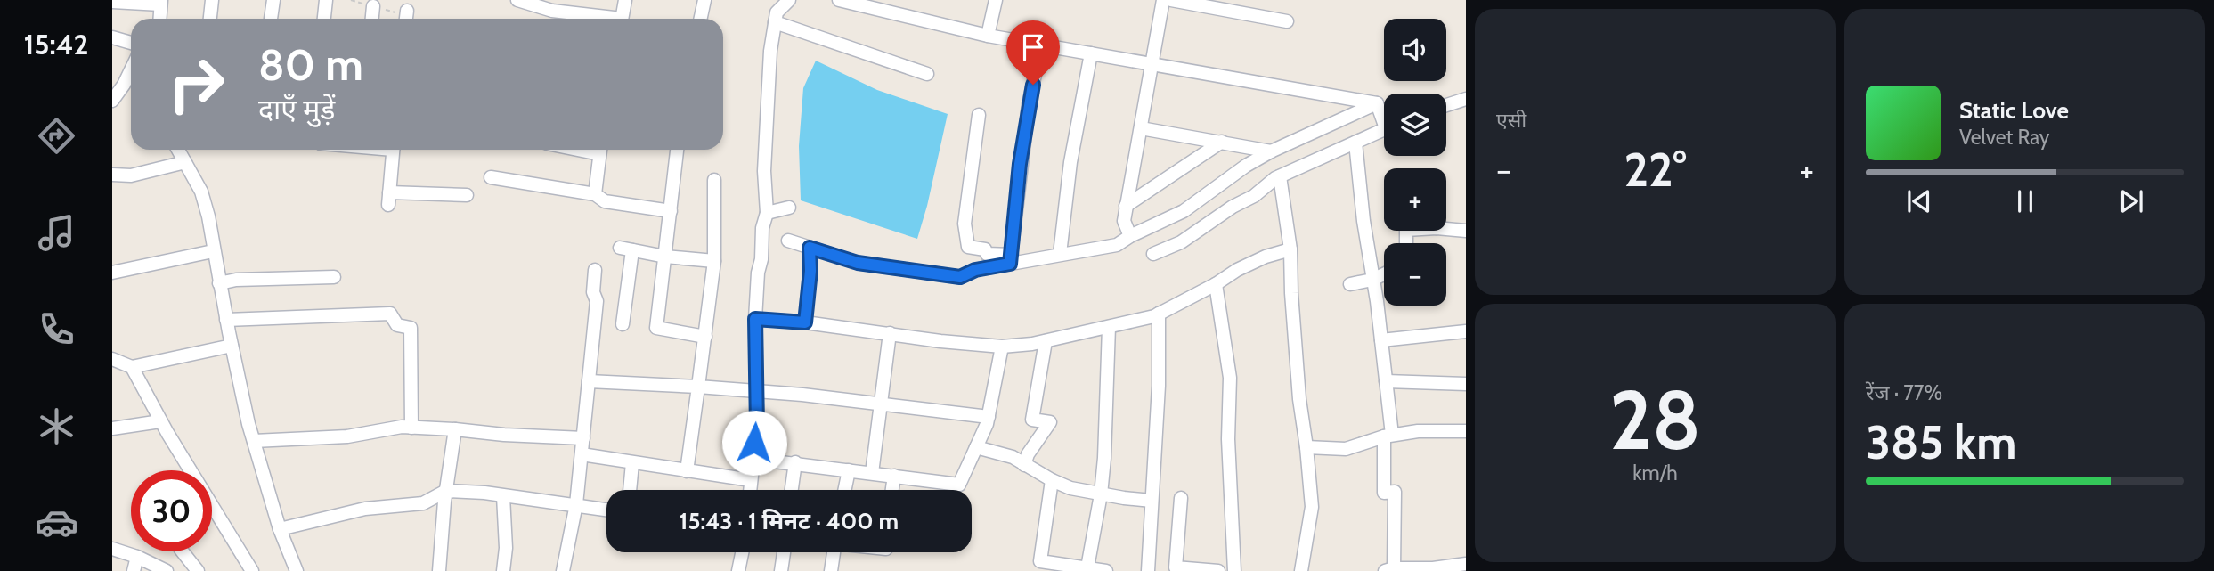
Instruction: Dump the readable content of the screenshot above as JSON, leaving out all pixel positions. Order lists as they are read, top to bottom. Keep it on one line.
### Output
{"page":{"tabs":"15:42","tile":["एसी",["28","km/h"],["रेंज · 77%","385 km"]],"map_buttons":["+","−"],"turn":["80 m","दाएँ मुड़ें"],"song":["Static Love","Velvet Ray"],"heat":["−","22°","+"],"limit":"30","trip":"15:43 · 1 मिनट · 400 m"}}
